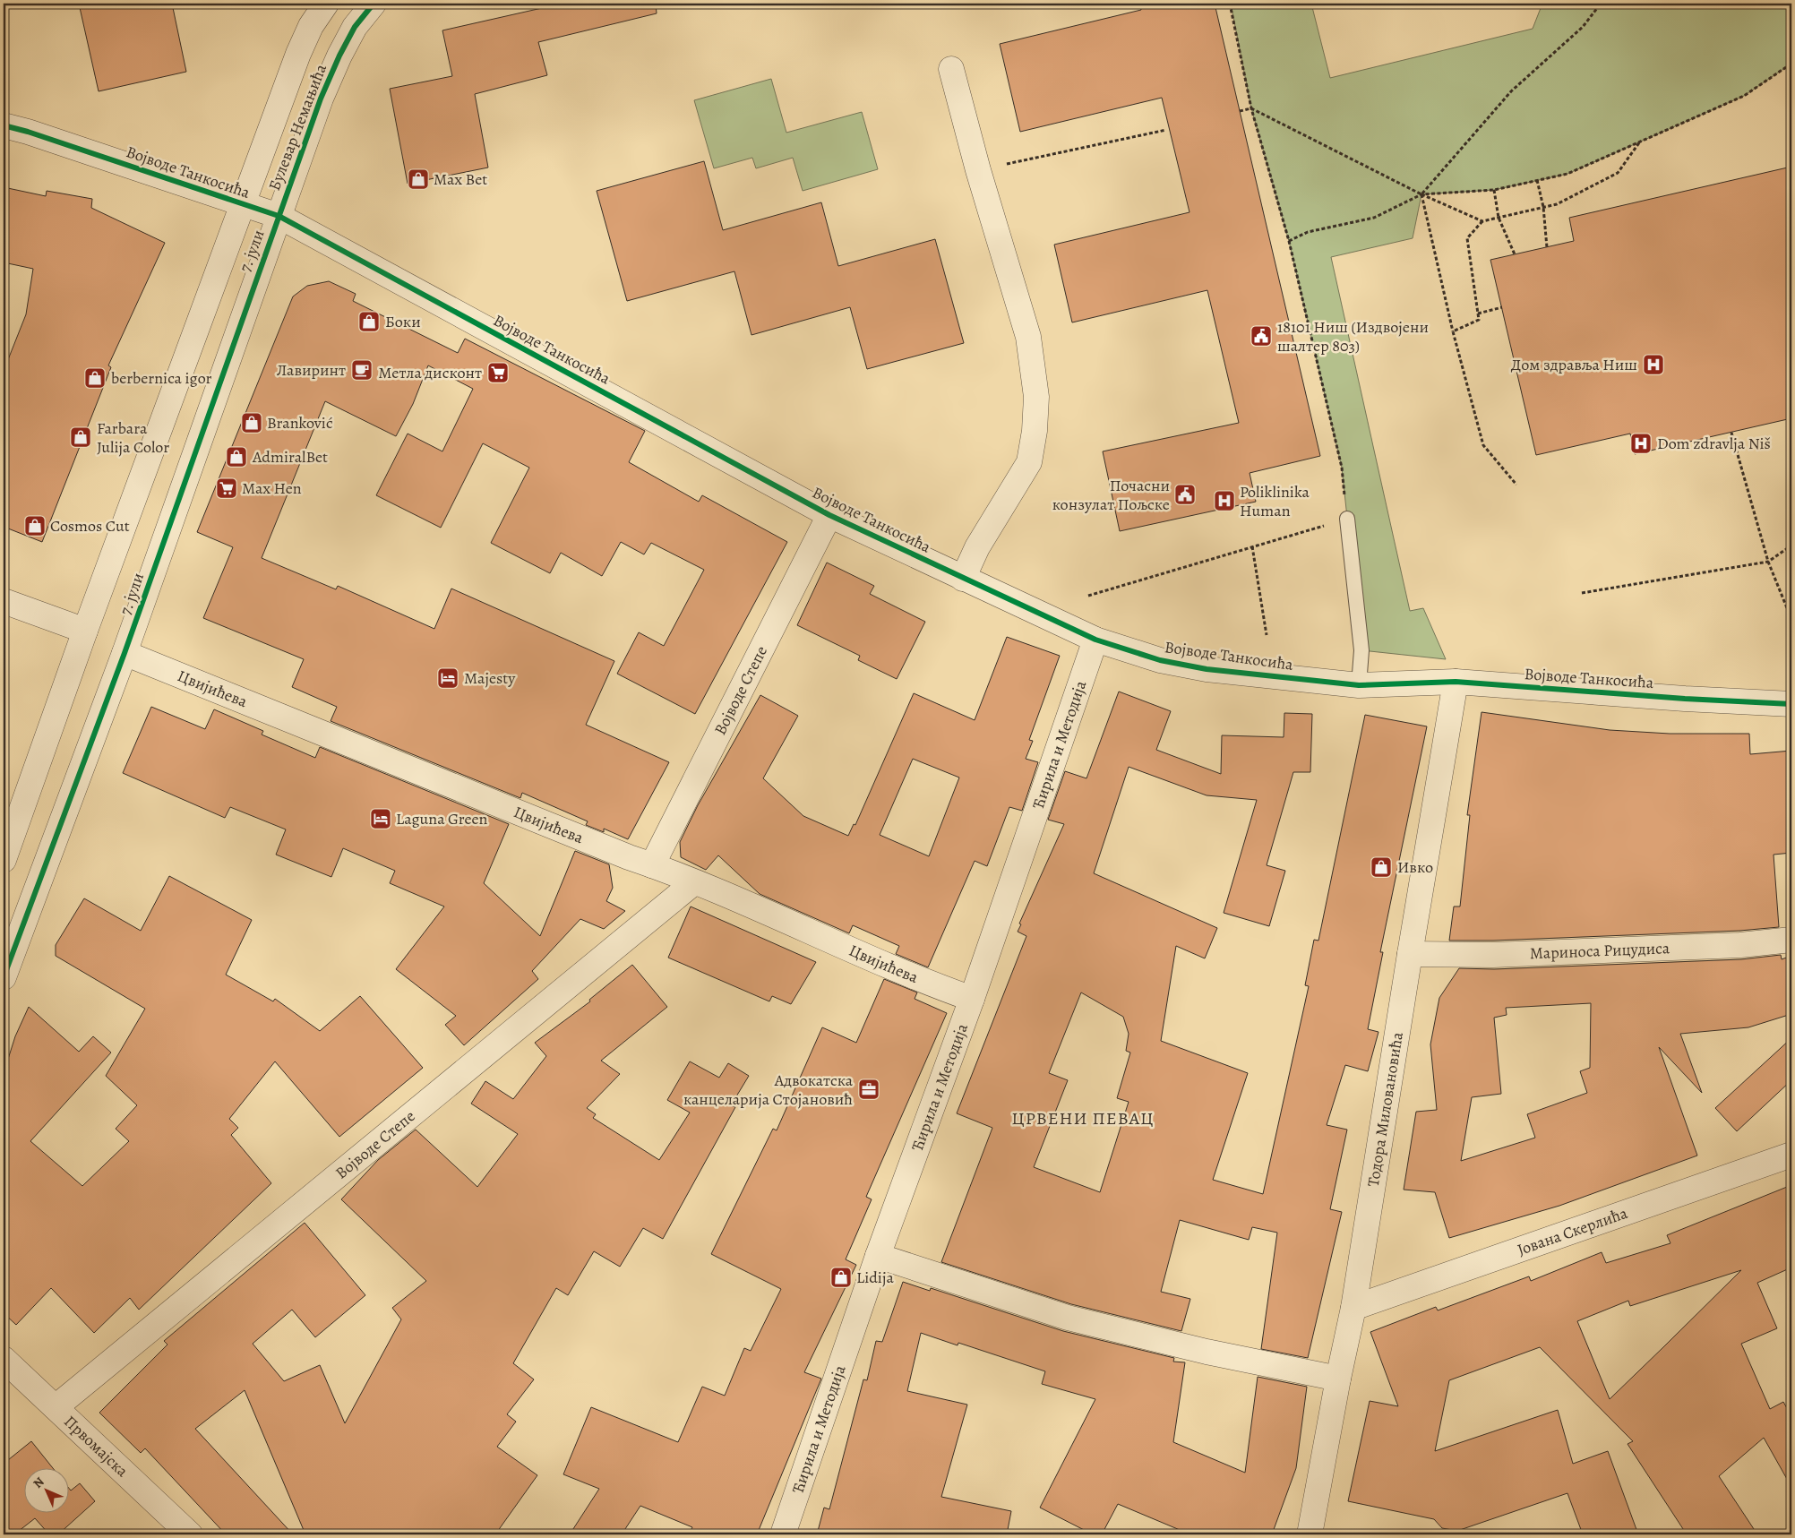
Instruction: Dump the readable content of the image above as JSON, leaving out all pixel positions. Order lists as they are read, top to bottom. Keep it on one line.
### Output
{"streets":{"street":["Булевар Немањића","Војводе Танкосића","7. јули","Цвијићева","Војводе Степе","Ћирила и Методија","Мариноса Рицудиса","Тодора Миловановића","Јована Скерлића","Првомајска"]},"crossings":[["Булевар Немањића","Војводе Танкосића"],["Булевар Немањића","7. јули"],["Војводе Танкосића","7. јули"],["Војводе Танкосића","Војводе Степе"],["Војводе Танкосића","Ћирила и Методија"],["Војводе Танкосића","Тодора Миловановића"],["7. јули","Цвијићева"],["Цвијићева","Војводе Степе"],["Цвијићева","Ћирила и Методија"],["Војводе Степе","Првомајска"],["Мариноса Рицудиса","Тодора Миловановића"],["Тодора Миловановића","Јована Скерлића"]],"districts":["ЦРВЕНИ ПЕВАЦ"],"places":{"shop":["Max Bet","Боки","berbernica igor","Branković","Farbara Julija Color","AdmiralBet","Cosmos Cut","Ивко","Lidija"],"public building":["18101 Ниш (Издвојени шалтер 803)","Почасни конзулат Пољске"],"hospital":["Дом здравља Ниш","Dom zdravlja Niš","Poliklinika Human"],"cafe":["Лавиринт"],"supermarket":["Метла дисконт","Max Hen"],"hotel":["Majesty","Laguna Green"],"office":["Адвокатска канцеларија Стојановић"]},"north":"top left"}
